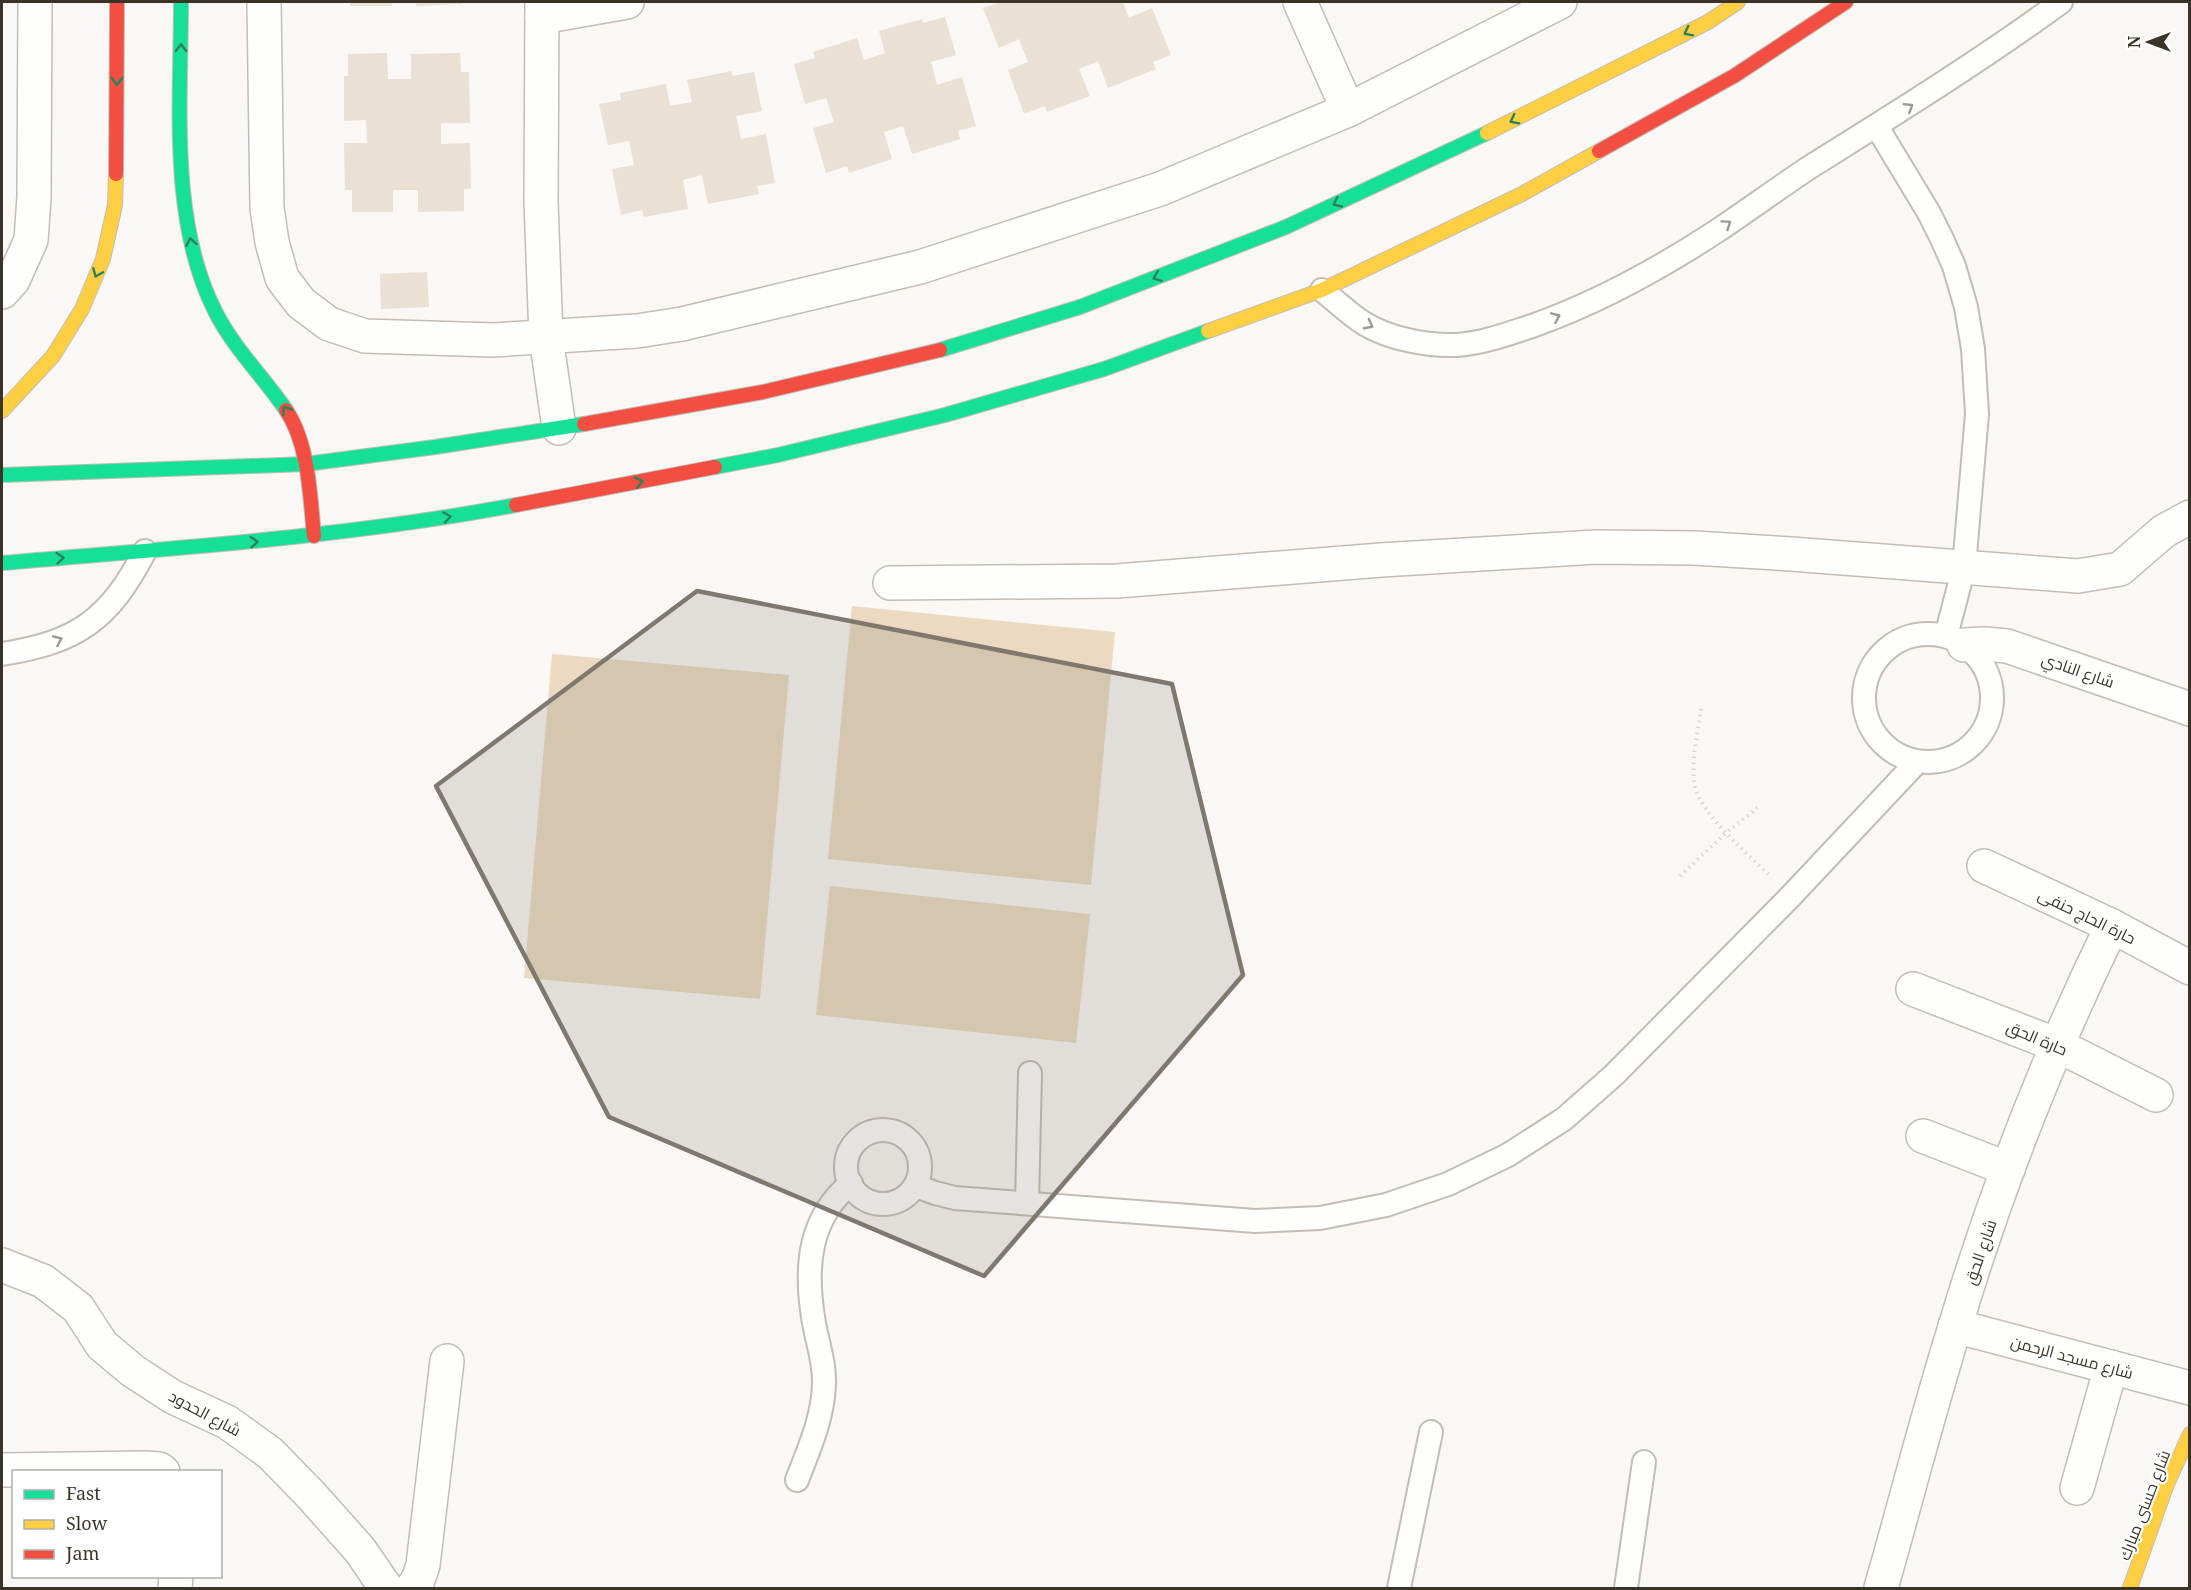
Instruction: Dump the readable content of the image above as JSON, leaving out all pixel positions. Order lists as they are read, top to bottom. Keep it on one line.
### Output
{"streets":{"street":["شارع النادي","حارة الحاج حنفى","حارة الحق","شارع الحق","شارع مسجد الرحمن","شارع الحدود","شارع حسنى مبارك"]},"crossings":[["حارة الحاج حنفى","شارع الحق"],["حارة الحق","شارع الحق"],["شارع الحق","شارع مسجد الرحمن"]],"legend":["Fast","Slow","Jam"],"north":"left"}
